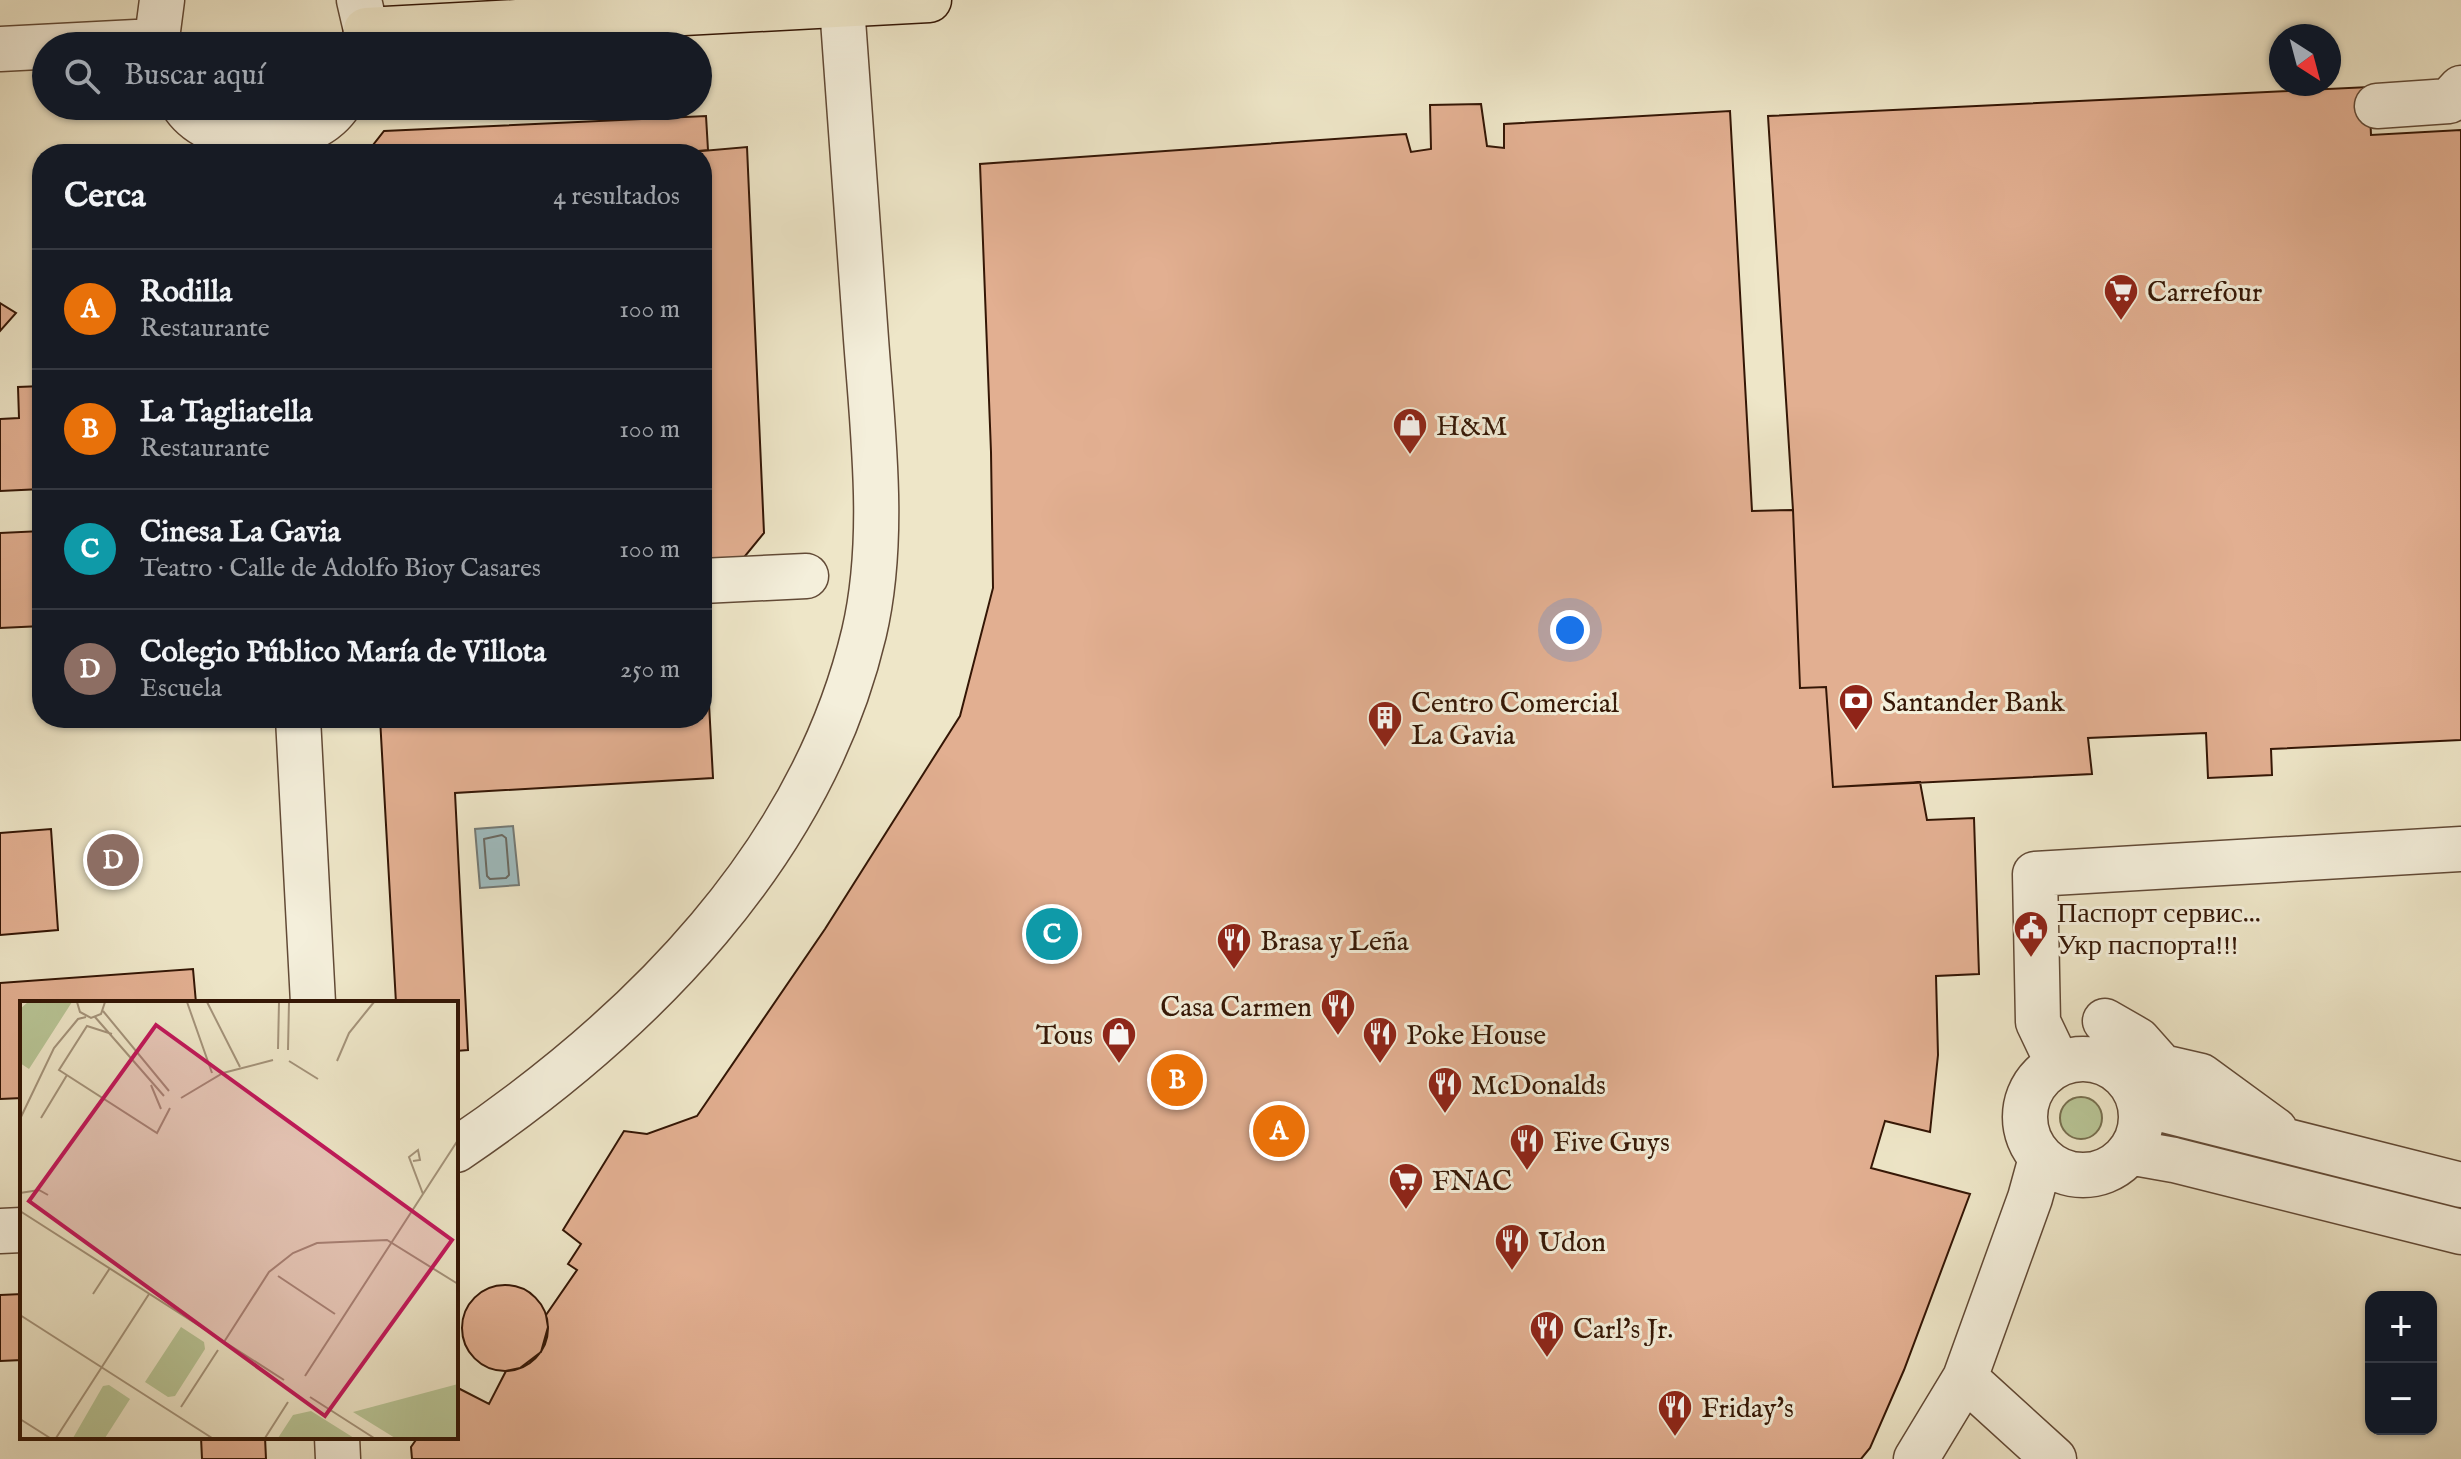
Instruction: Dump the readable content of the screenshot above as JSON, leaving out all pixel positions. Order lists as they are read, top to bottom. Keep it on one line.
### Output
{"places":{"supermarket":["Carrefour","FNAC"],"shop":["H&M","Tous"],"bank":["Santander Bank"],"building":["Centro Comercial La Gavia"],"public building":["Паспорт сервис... Укр паспорта!!!"],"restaurant":["Brasa y Leña","Casa Carmen","Poke House","McDonalds","Five Guys","Udon","Carl's Jr.","Friday's"]},"north":"bottom right","page":{"search":"Buscar aquí","heading":["Cerca","4 resultados"],"list":[{"mark":"A","name":"Rodilla","note":"Restaurante","value":"100 m"},{"mark":"B","name":"La Tagliatella","note":"Restaurante","value":"100 m"},{"mark":"C","name":"Cinesa La Gavia","note":"Teatro · Calle de Adolfo Bioy Casares","value":"100 m"},{"mark":"D","name":"Colegio Público María de Villota","note":"Escuela","value":"250 m"}],"pins":["D","C","B","A"],"map_buttons":["+","−"]}}
